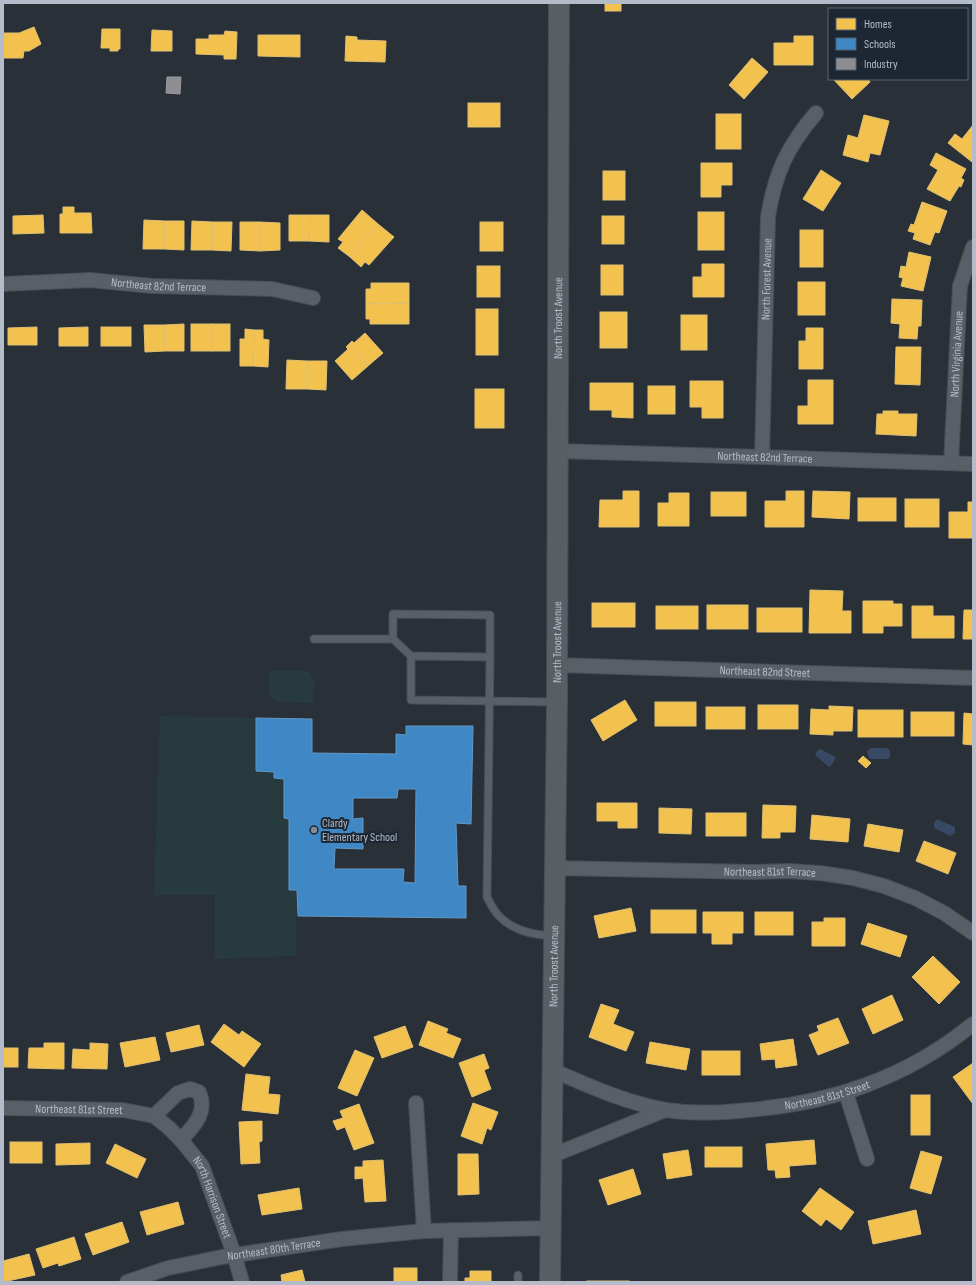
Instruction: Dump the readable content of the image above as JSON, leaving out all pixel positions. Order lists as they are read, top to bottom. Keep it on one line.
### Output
{"streets":{"street":["North Forest Avenue","Northeast 82nd Terrace","North Troost Avenue","North Virginia Avenue","Northeast 82nd Street","Northeast 81st Terrace","Northeast 81st Street","North Harrison Street","Northeast 80th Terrace"]},"crossings":[["North Forest Avenue","Northeast 82nd Terrace"],["Northeast 82nd Terrace","North Troost Avenue"],["Northeast 82nd Terrace","North Virginia Avenue"],["North Troost Avenue","Northeast 82nd Street"],["North Troost Avenue","Northeast 81st Terrace"],["North Troost Avenue","Northeast 81st Street"],["North Troost Avenue","Northeast 80th Terrace"],["Northeast 81st Street","North Harrison Street"],["North Harrison Street","Northeast 80th Terrace"]],"places":["Clardy Elementary School"],"legend":["Homes","Schools","Industry"]}
